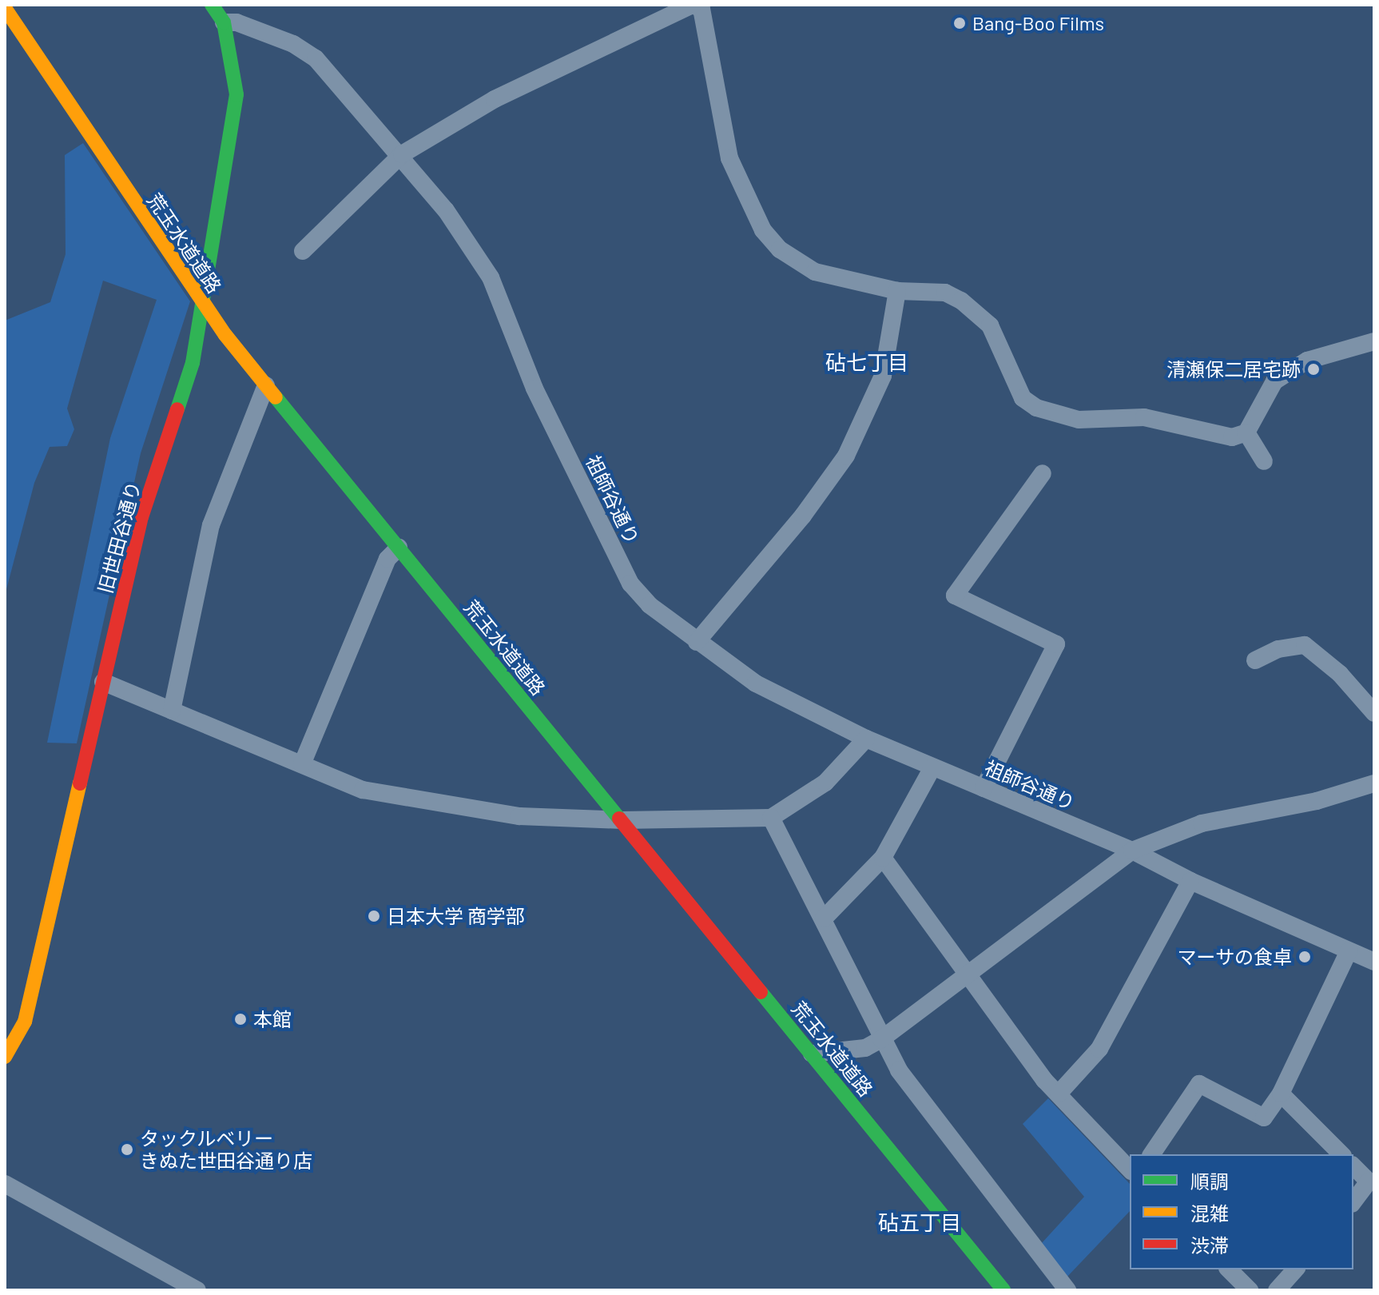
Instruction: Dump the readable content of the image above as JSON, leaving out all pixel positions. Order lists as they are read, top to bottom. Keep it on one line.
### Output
{"streets":{"main road":["荒玉水道道路","旧世田谷通り"],"street":["祖師谷通り"]},"crossings":[["荒玉水道道路","旧世田谷通り"],["祖師谷通り","旧世田谷通り"]],"districts":["砧七丁目","砧五丁目"],"places":["Bang-Boo Films","清瀬保二居宅跡","日本大学 商学部","マーサの食卓","本館","タックルベリー きぬた世田谷通り店"],"legend":["順調","混雑","渋滞"]}
